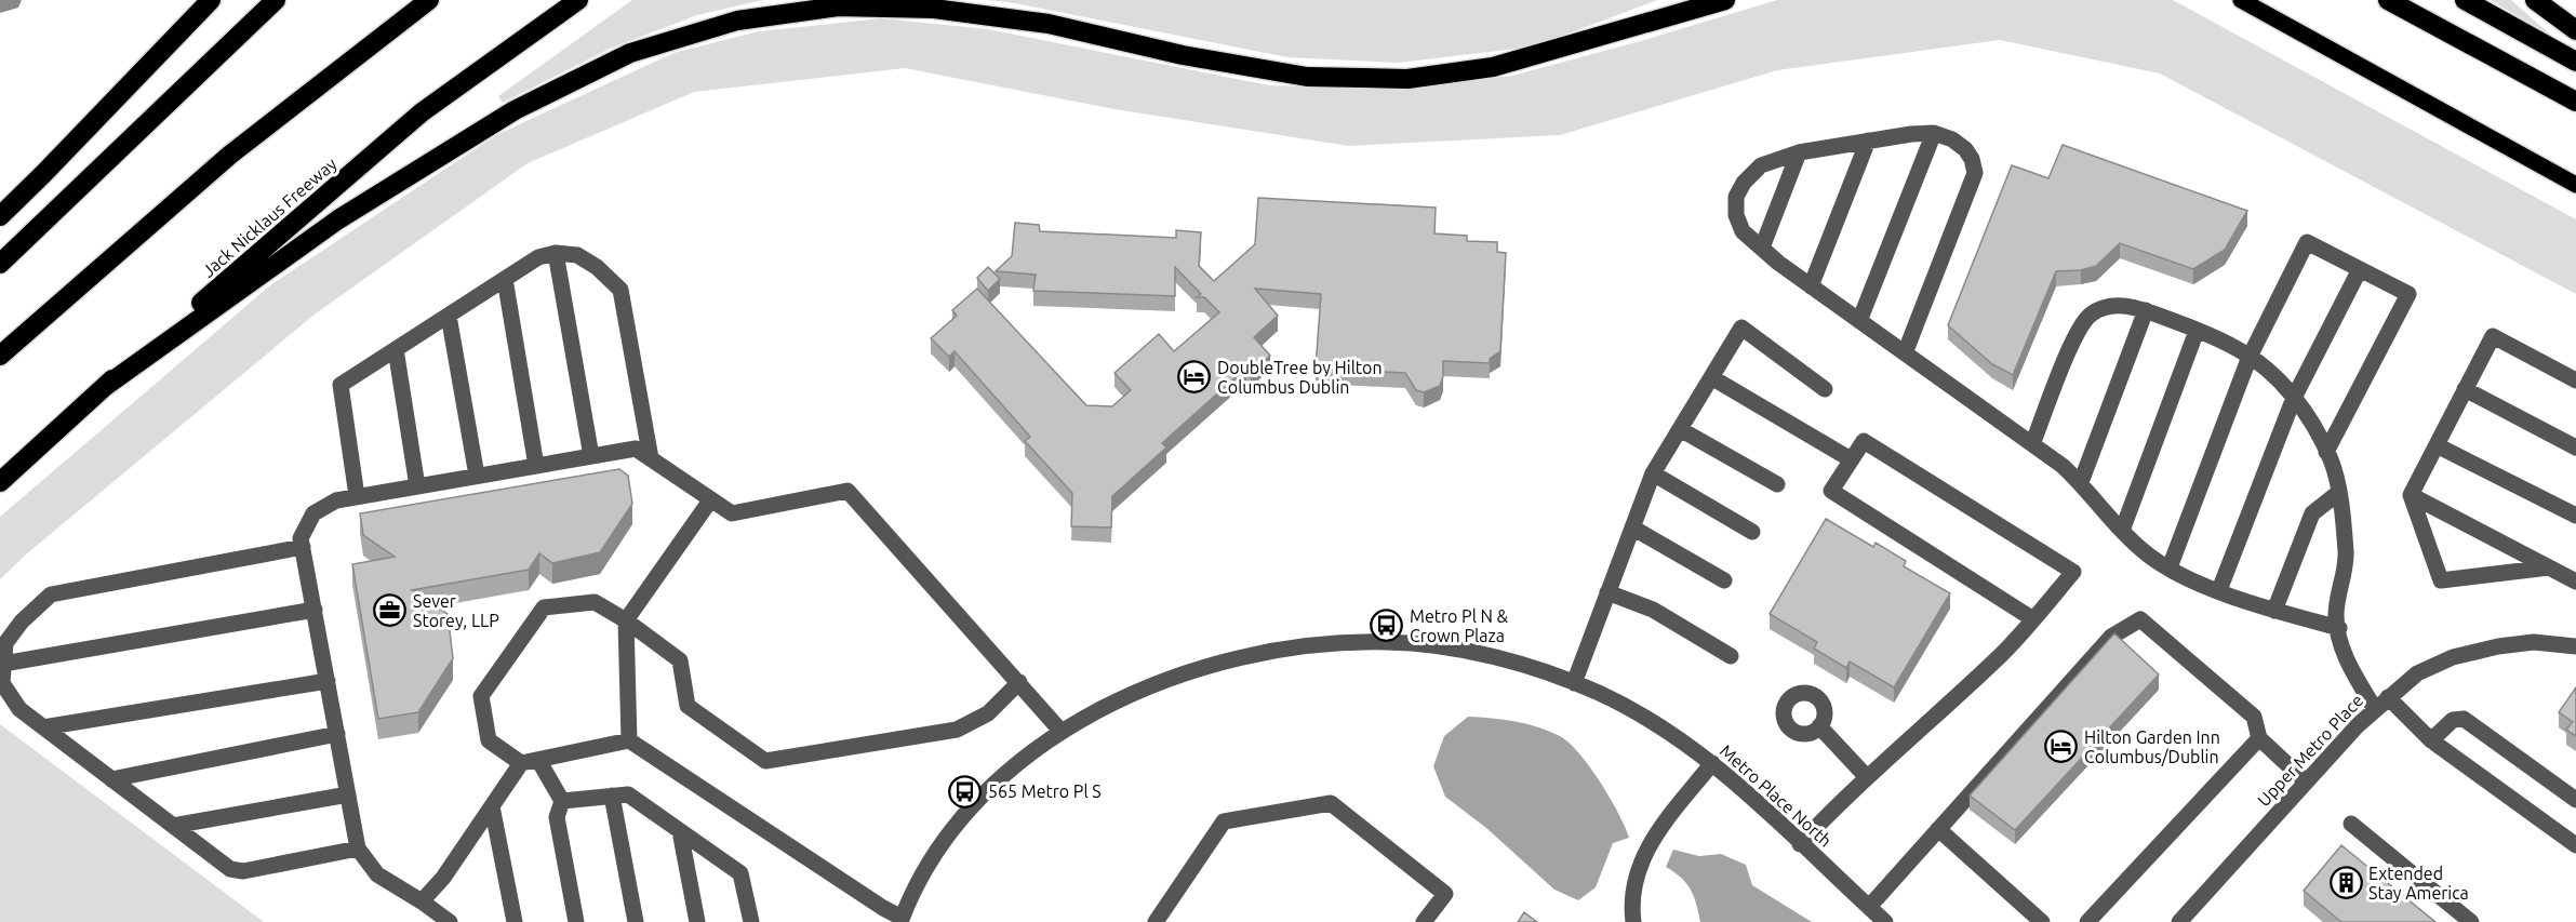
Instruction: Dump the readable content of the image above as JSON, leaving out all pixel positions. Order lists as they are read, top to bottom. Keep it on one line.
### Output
{"streets":{"highway":["Jack Nicklaus Freeway"],"street":["Upper Metro Place","Metro Place North"]},"places":{"hotel":["DoubleTree by Hilton Columbus Dublin","Hilton Garden Inn Columbus/Dublin"],"office":["Sever Storey, LLP"],"bus stop":["Metro Pl N & Crown Plaza","565 Metro Pl S"],"building":["Extended Stay America"]}}
